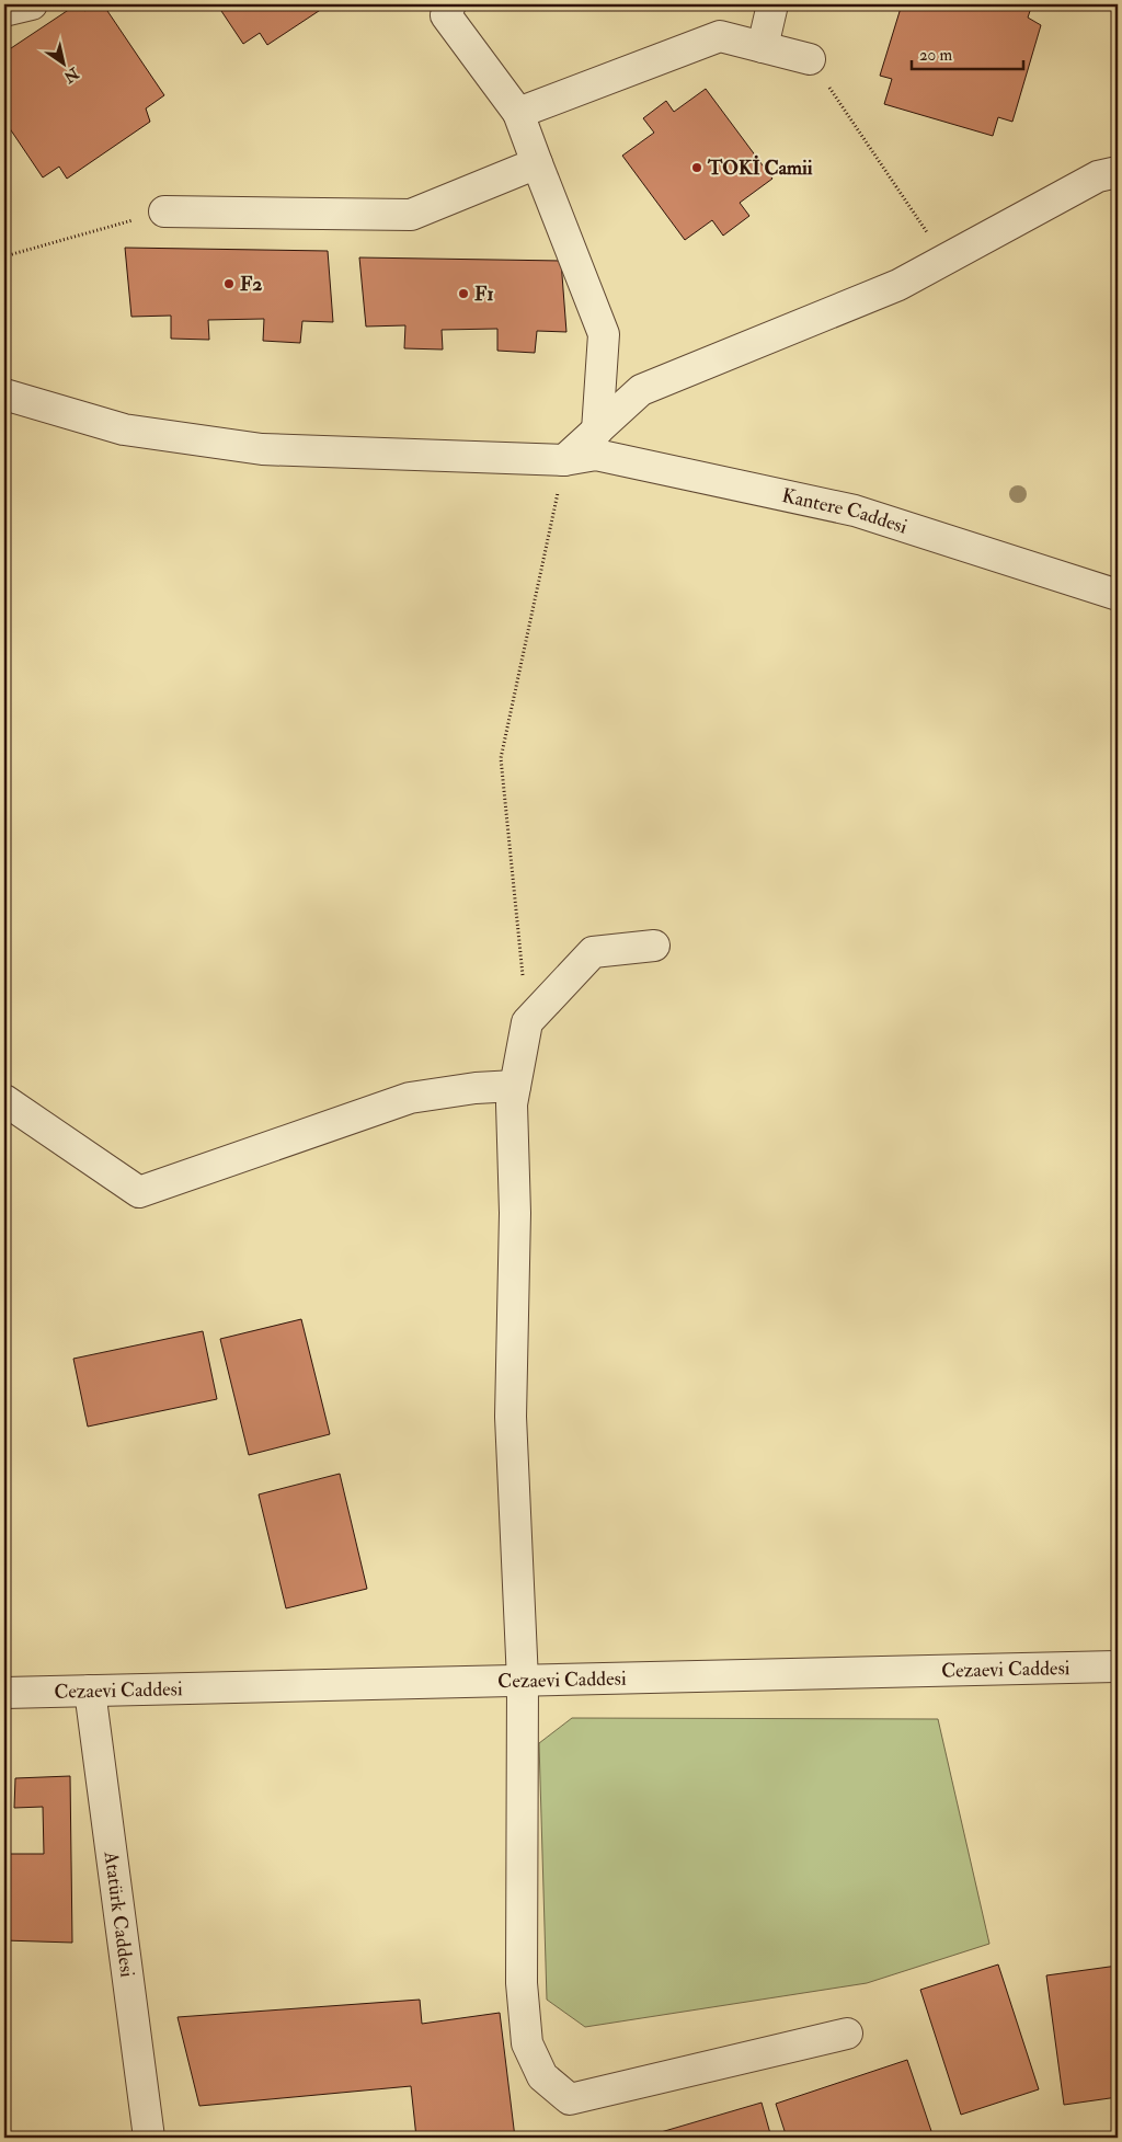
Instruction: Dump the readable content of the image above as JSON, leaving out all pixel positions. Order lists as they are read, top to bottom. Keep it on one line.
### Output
{"streets":{"street":["Kantere Caddesi","Cezaevi Caddesi","Atatürk Caddesi"]},"crossings":[["Cezaevi Caddesi","Atatürk Caddesi"]],"places":["TOKİ Camii","F2","F1"],"scale_bar":"20 m","north":"bottom right"}
